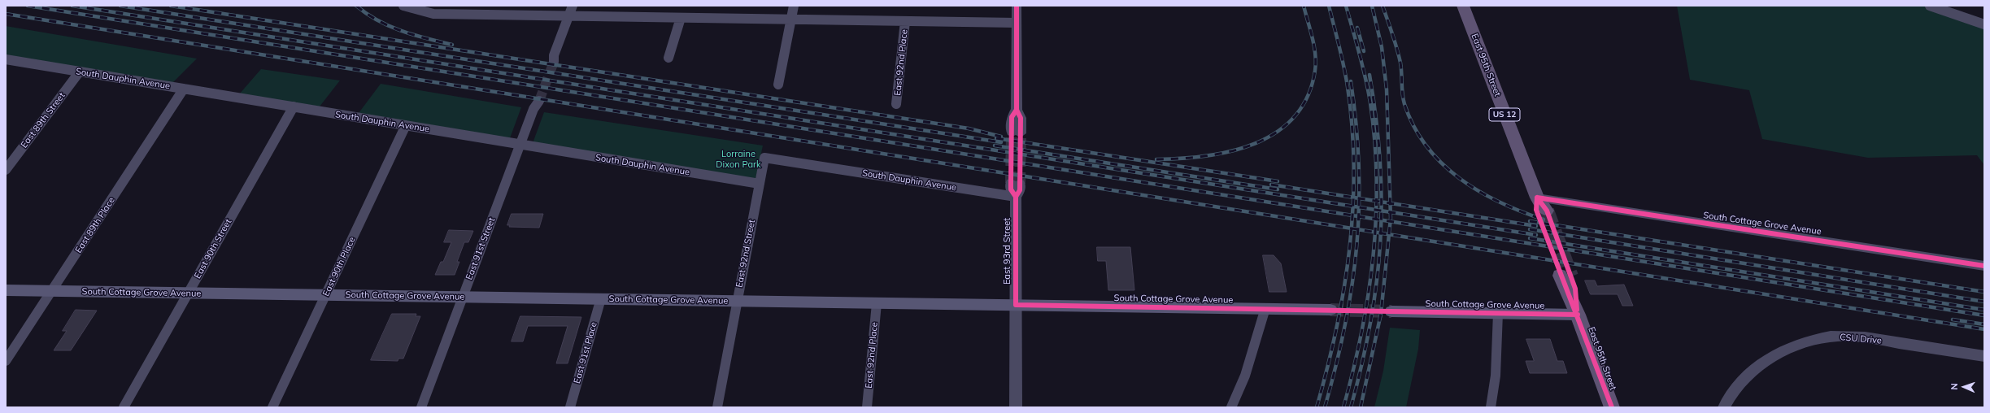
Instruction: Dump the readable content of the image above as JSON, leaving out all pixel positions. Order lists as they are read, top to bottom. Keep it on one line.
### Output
{"streets":{"main road":["East 95th Street","US 12","South Cottage Grove Avenue"],"street":["East 92nd Place","South Dauphin Avenue","East 89th Street","East 89th Place","East 90th Street","East 91st Street","East 93rd Street","East 92nd Street","East 90th Place","CSU Drive","East 91st Place"]},"crossings":[["East 92nd Place","South Cottage Grove Avenue"],["East 95th Street","South Cottage Grove Avenue"],["South Dauphin Avenue","East 89th Street"],["South Dauphin Avenue","East 89th Place"],["South Dauphin Avenue","East 90th Street"],["South Dauphin Avenue","East 91st Street"],["South Dauphin Avenue","East 93rd Street"],["South Dauphin Avenue","East 92nd Street"],["South Dauphin Avenue","East 90th Place"],["South Cottage Grove Avenue","East 89th Place"],["South Cottage Grove Avenue","East 90th Street"],["South Cottage Grove Avenue","East 91st Street"],["South Cottage Grove Avenue","East 93rd Street"],["South Cottage Grove Avenue","East 92nd Street"],["South Cottage Grove Avenue","East 90th Place"],["South Cottage Grove Avenue","East 91st Place"]],"parks":["Lorraine Dixon Park"],"north":"left"}
